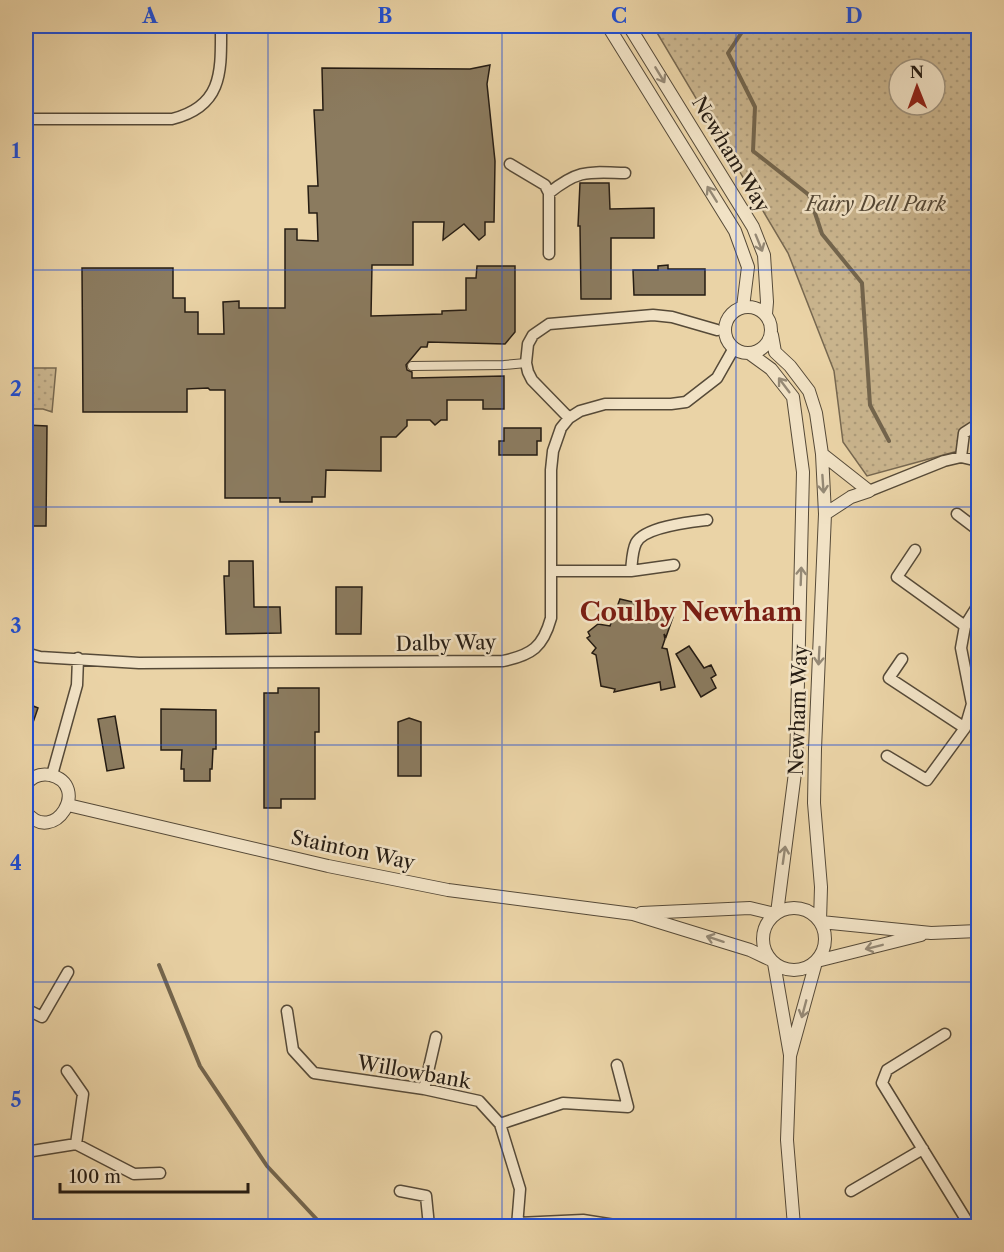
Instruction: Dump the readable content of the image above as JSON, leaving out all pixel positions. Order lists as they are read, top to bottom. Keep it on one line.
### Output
{"streets":{"street":["Newham Way","Dalby Way","Stainton Way","Willowbank"]},"crossings":[["Newham Way","Stainton Way"]],"districts":["Coulby Newham"],"parks":["Fairy Dell Park"],"scale_bar":"100 m","north":"top","grid":{"columns":["A","B","C","D"],"rows":["1","2","3","4","5"]}}
